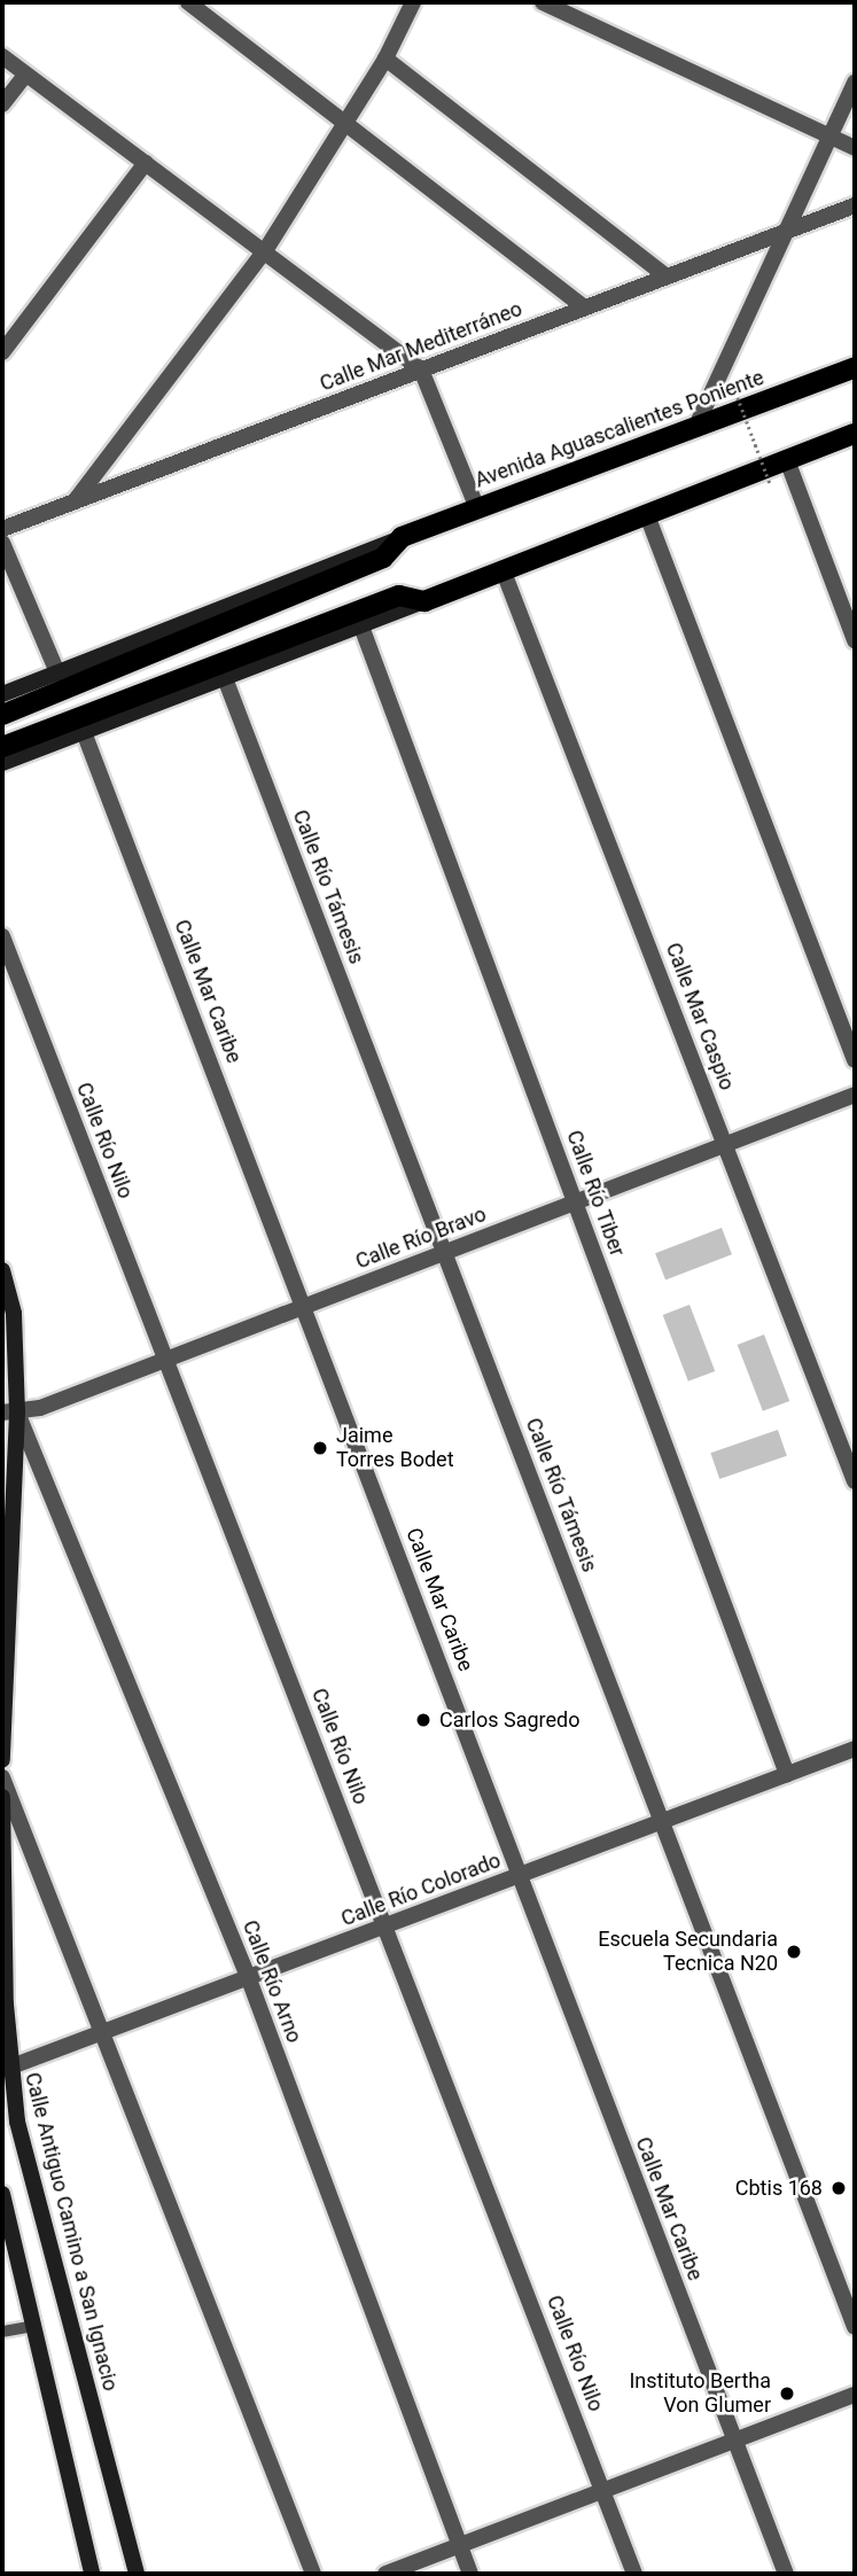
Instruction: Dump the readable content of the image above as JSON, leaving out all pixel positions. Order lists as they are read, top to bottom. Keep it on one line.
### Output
{"streets":{"main road":["Avenida Aguascalientes Poniente","Calle Antiguo Camino a San Ignacio"],"street":["Calle Mar Mediterráneo","Calle Río Támesis","Calle Mar Caribe","Calle Mar Caspio","Calle Río Nilo","Calle Río Tiber","Calle Río Bravo","Calle Río Colorado","Calle Río Arno"]},"crossings":[["Calle Río Támesis","Calle Río Bravo"],["Calle Río Támesis","Calle Río Colorado"],["Calle Mar Caribe","Calle Río Bravo"],["Calle Mar Caribe","Calle Río Colorado"],["Calle Mar Caspio","Calle Río Bravo"],["Calle Río Nilo","Calle Río Bravo"],["Calle Río Nilo","Calle Río Colorado"],["Calle Río Tiber","Calle Río Bravo"],["Calle Río Tiber","Calle Río Colorado"],["Calle Río Bravo","Calle Río Arno"],["Calle Río Colorado","Calle Río Arno"],["Calle Río Colorado","Calle Antiguo Camino a San Ignacio"]],"places":["Jaime Torres Bodet","Carlos Sagredo","Escuela Secundaria Tecnica N20","Cbtis 168","Instituto Bertha Von Glumer"]}
